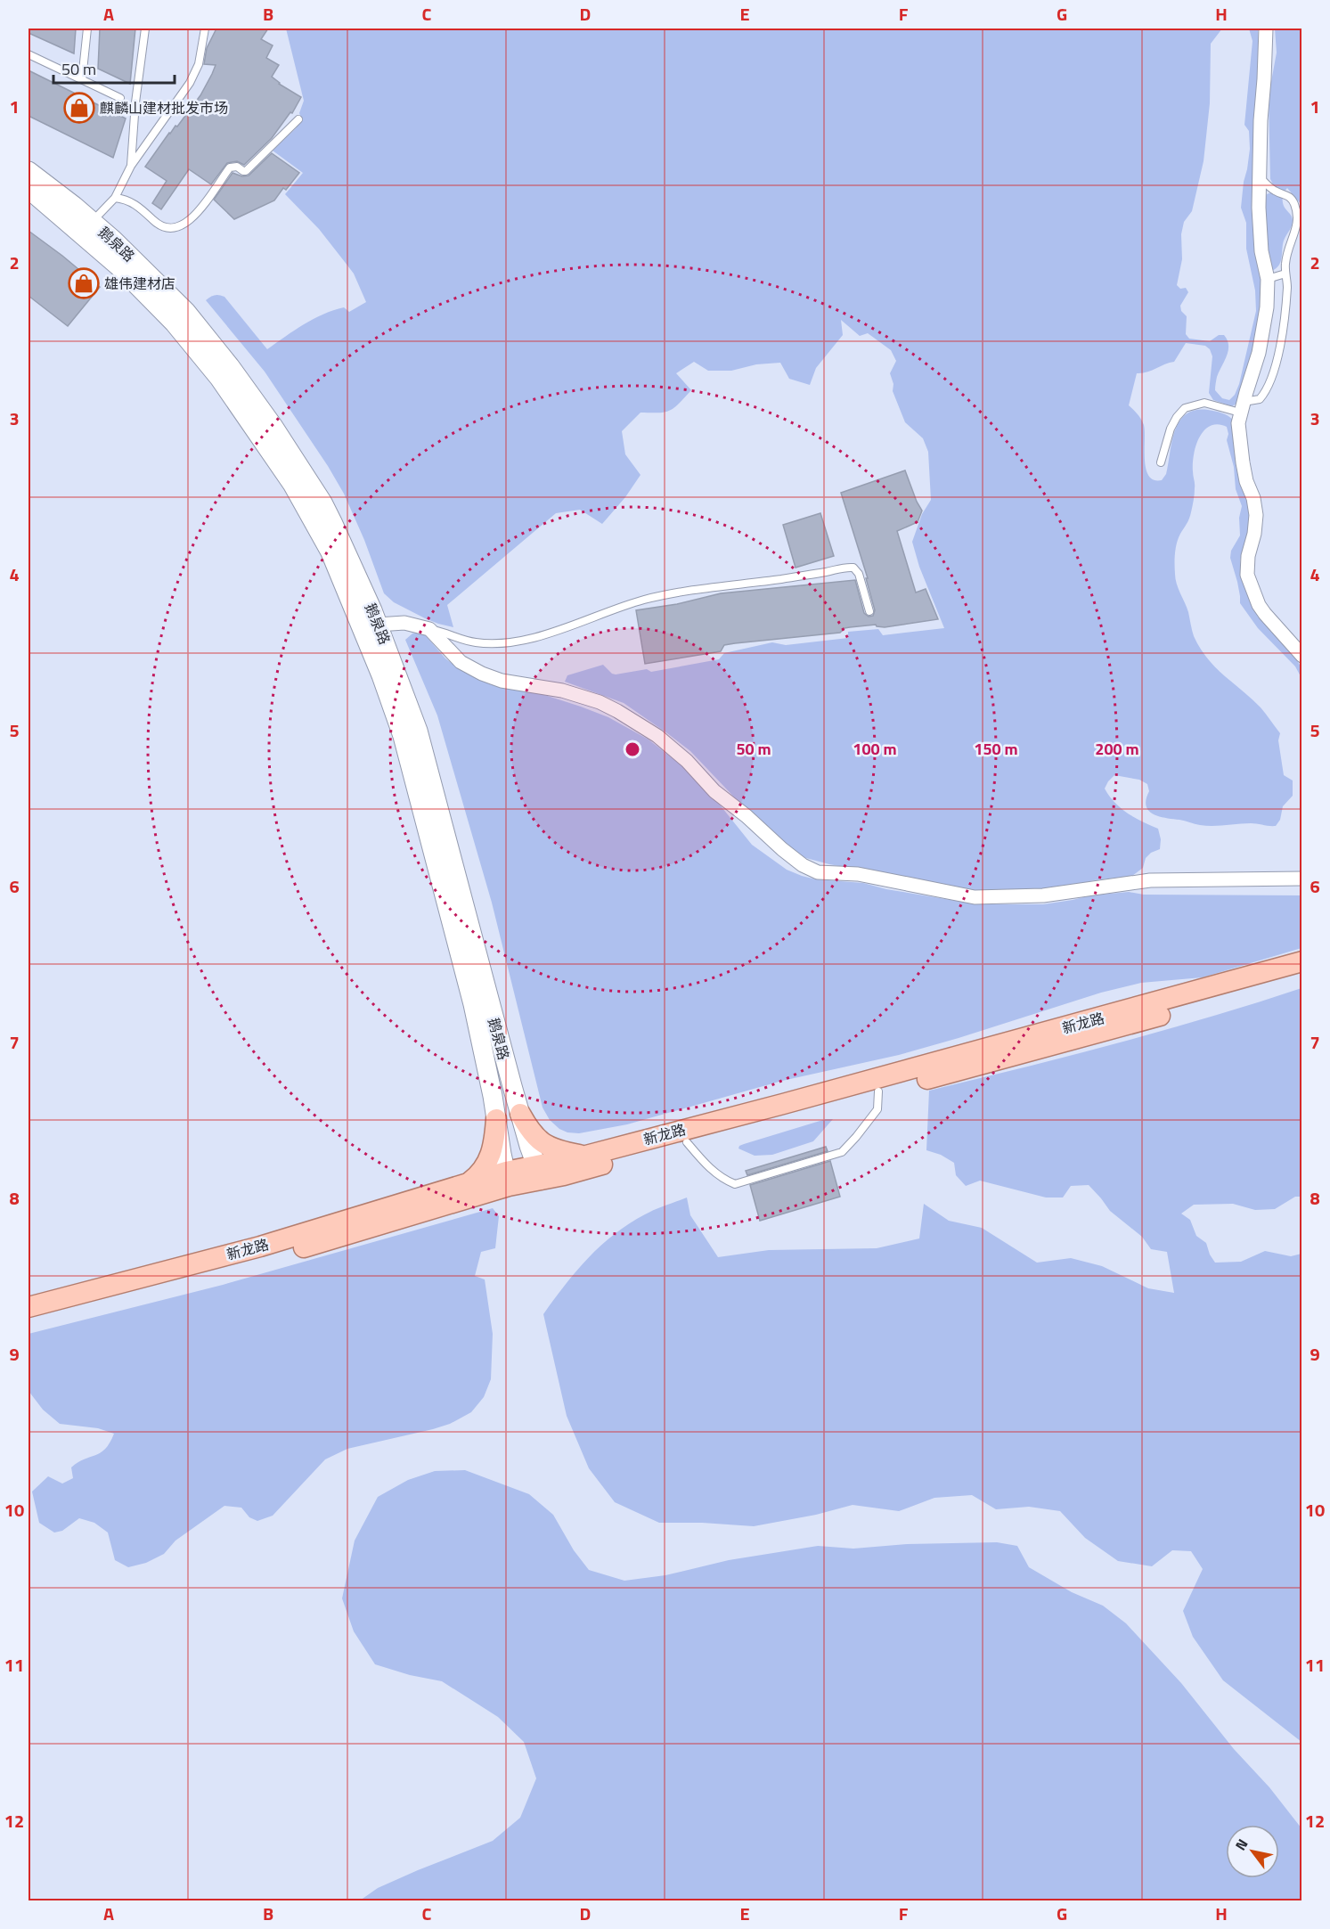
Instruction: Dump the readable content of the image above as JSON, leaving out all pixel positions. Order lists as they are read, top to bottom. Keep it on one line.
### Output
{"streets":{"main road":["鹅泉路","新龙路"]},"crossings":[["鹅泉路","新龙路"]],"places":{"shop":["麒麟山建材批发市场","雄伟建材店"]},"scale_bar":"50 m","north":"top left","grid":{"columns":["A","B","C","D","E","F","G","H"],"rows":["1","2","3","4","5","6","7","8","9","10","11","12"]},"rings":["50 m","100 m","150 m","200 m"]}
